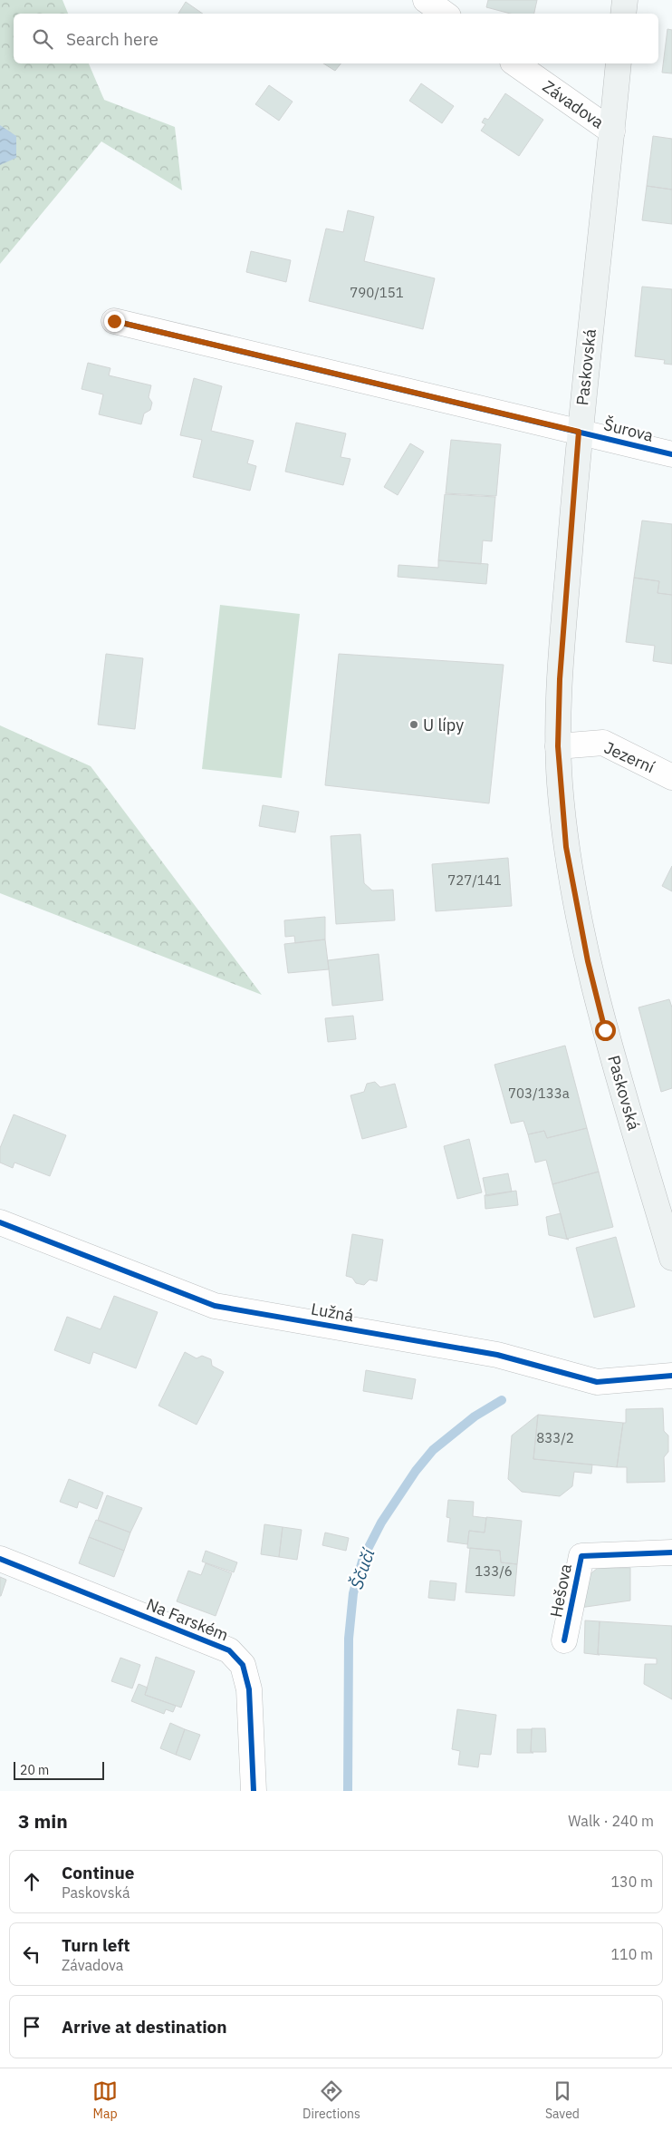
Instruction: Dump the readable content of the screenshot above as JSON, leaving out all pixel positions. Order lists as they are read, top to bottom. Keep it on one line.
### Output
{"streets":{"main road":["Paskovská"],"street":["Závadova","Šurova","Jezerní","Lužná","Hešova","Na Farském"]},"crossings":[["Závadova","Paskovská"],["Paskovská","Šurova"],["Paskovská","Jezerní"]],"water":["Ščučí"],"places":["U lípy"],"house_numbers":["790/151","727/141","703/133a","833/2","133/6"],"scale_bar":"20 m","page":{"search":"Search here","scale":"20 m","heading":["3 min","Walk · 240 m"],"list":[["Continue","Paskovská","130 m"],["Turn left","Závadova","110 m"],"Arrive at destination"],"nav":["Map","Directions","Saved"]}}
